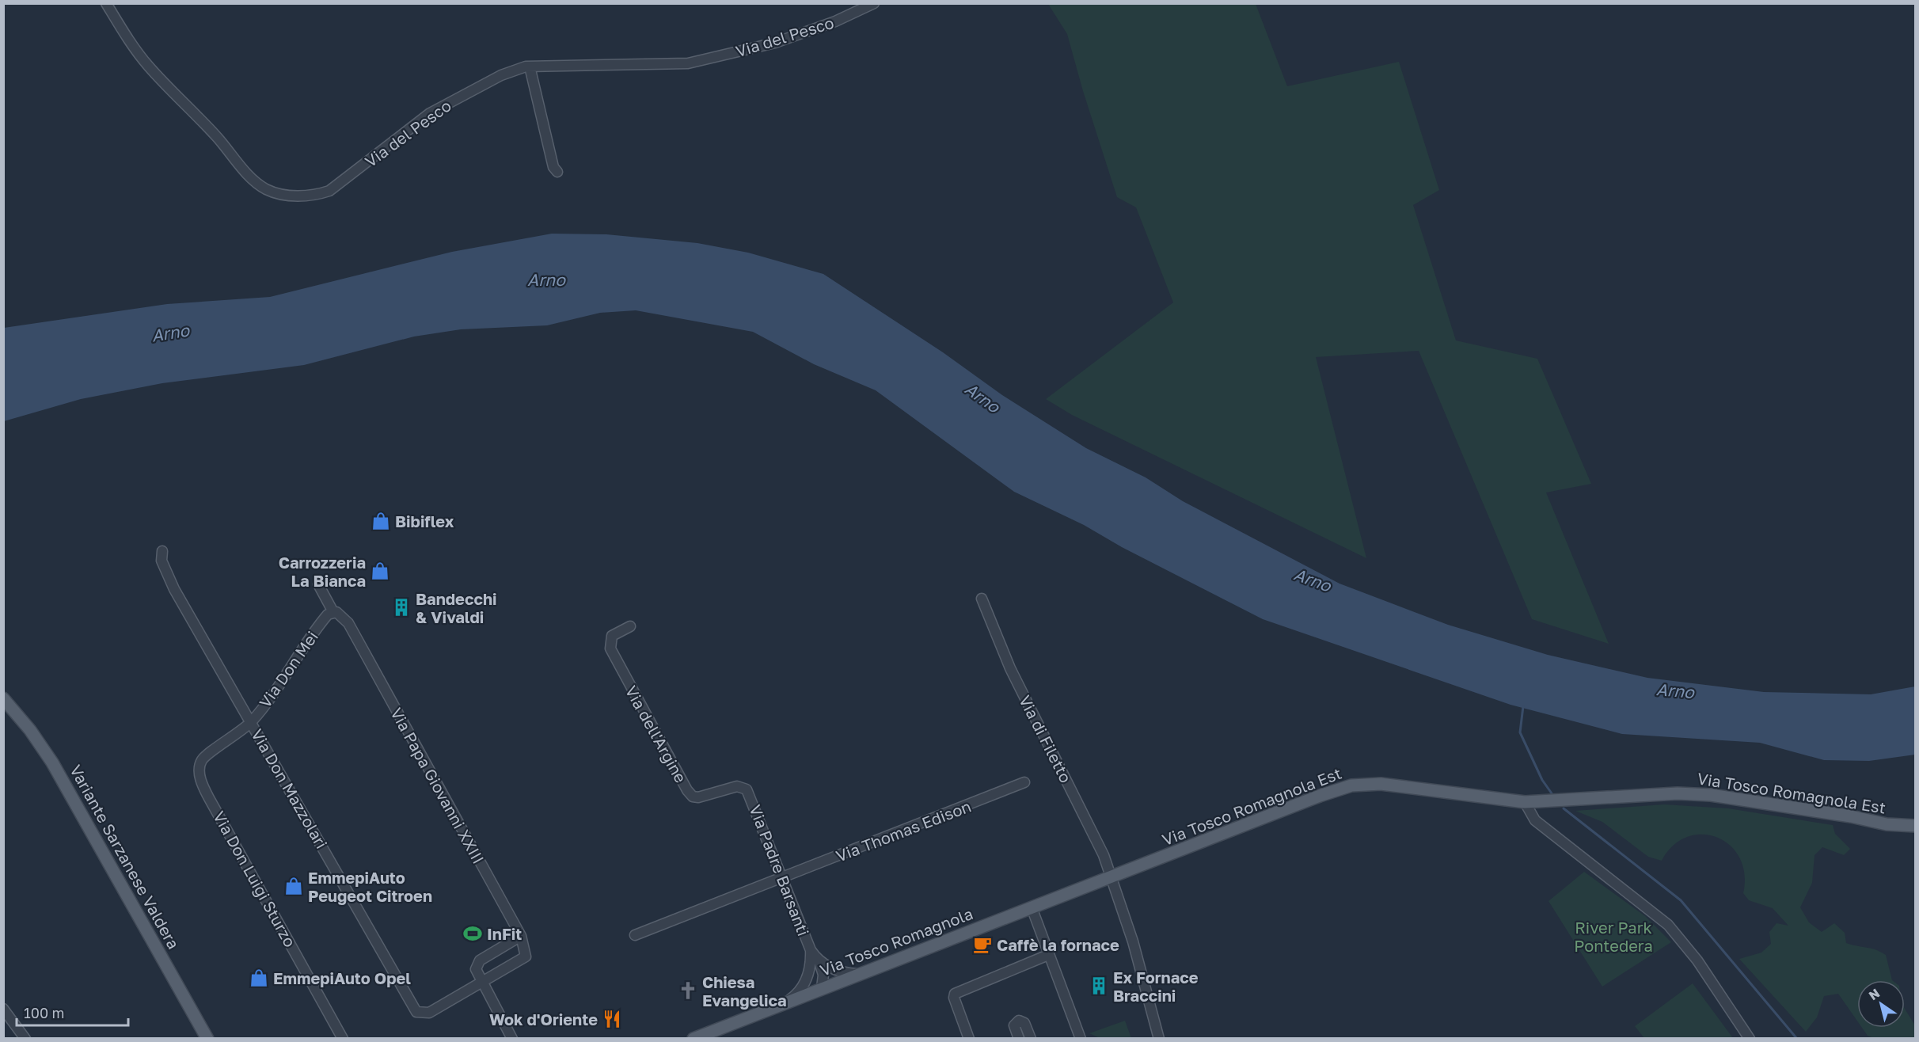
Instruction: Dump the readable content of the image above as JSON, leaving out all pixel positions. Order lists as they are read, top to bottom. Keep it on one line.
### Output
{"streets":{"main road":["Via Tosco Romagnola Est","Variante Sarzanese Valdera","Via Tosco Romagnola"],"street":["Via del Pesco","Via Don Mei","Via dell'Argine","Via di Filetto","Via Papa Giovanni XXIII","Via Don Mazzolari","Via Thomas Edison","Via Padre Barsanti","Via Don Luigi Sturzo"]},"crossings":[["Via Don Mei","Via Papa Giovanni XXIII"],["Via Don Mei","Via Don Mazzolari"],["Via Don Mei","Via Don Luigi Sturzo"],["Via dell'Argine","Via Padre Barsanti"],["Via di Filetto","Via Tosco Romagnola Est"],["Via di Filetto","Via Tosco Romagnola"],["Via Papa Giovanni XXIII","Via Don Mazzolari"],["Via Tosco Romagnola Est","Via Tosco Romagnola"],["Via Thomas Edison","Via Padre Barsanti"],["Via Padre Barsanti","Via Tosco Romagnola"]],"water":["Arno"],"parks":["River Park Pontedera"],"places":{"shop":["Bibiflex","Carrozzeria La Bianca","EmmepiAuto Peugeot Citroen","EmmepiAuto Opel"],"building":["Bandecchi & Vivaldi","Ex Fornace Braccini"],"sports":["InFit"],"cafe":["Caffè la fornace"],"church":["Chiesa Evangelica"],"restaurant":["Wok d'Oriente"]},"scale_bar":"100 m","north":"top left"}
